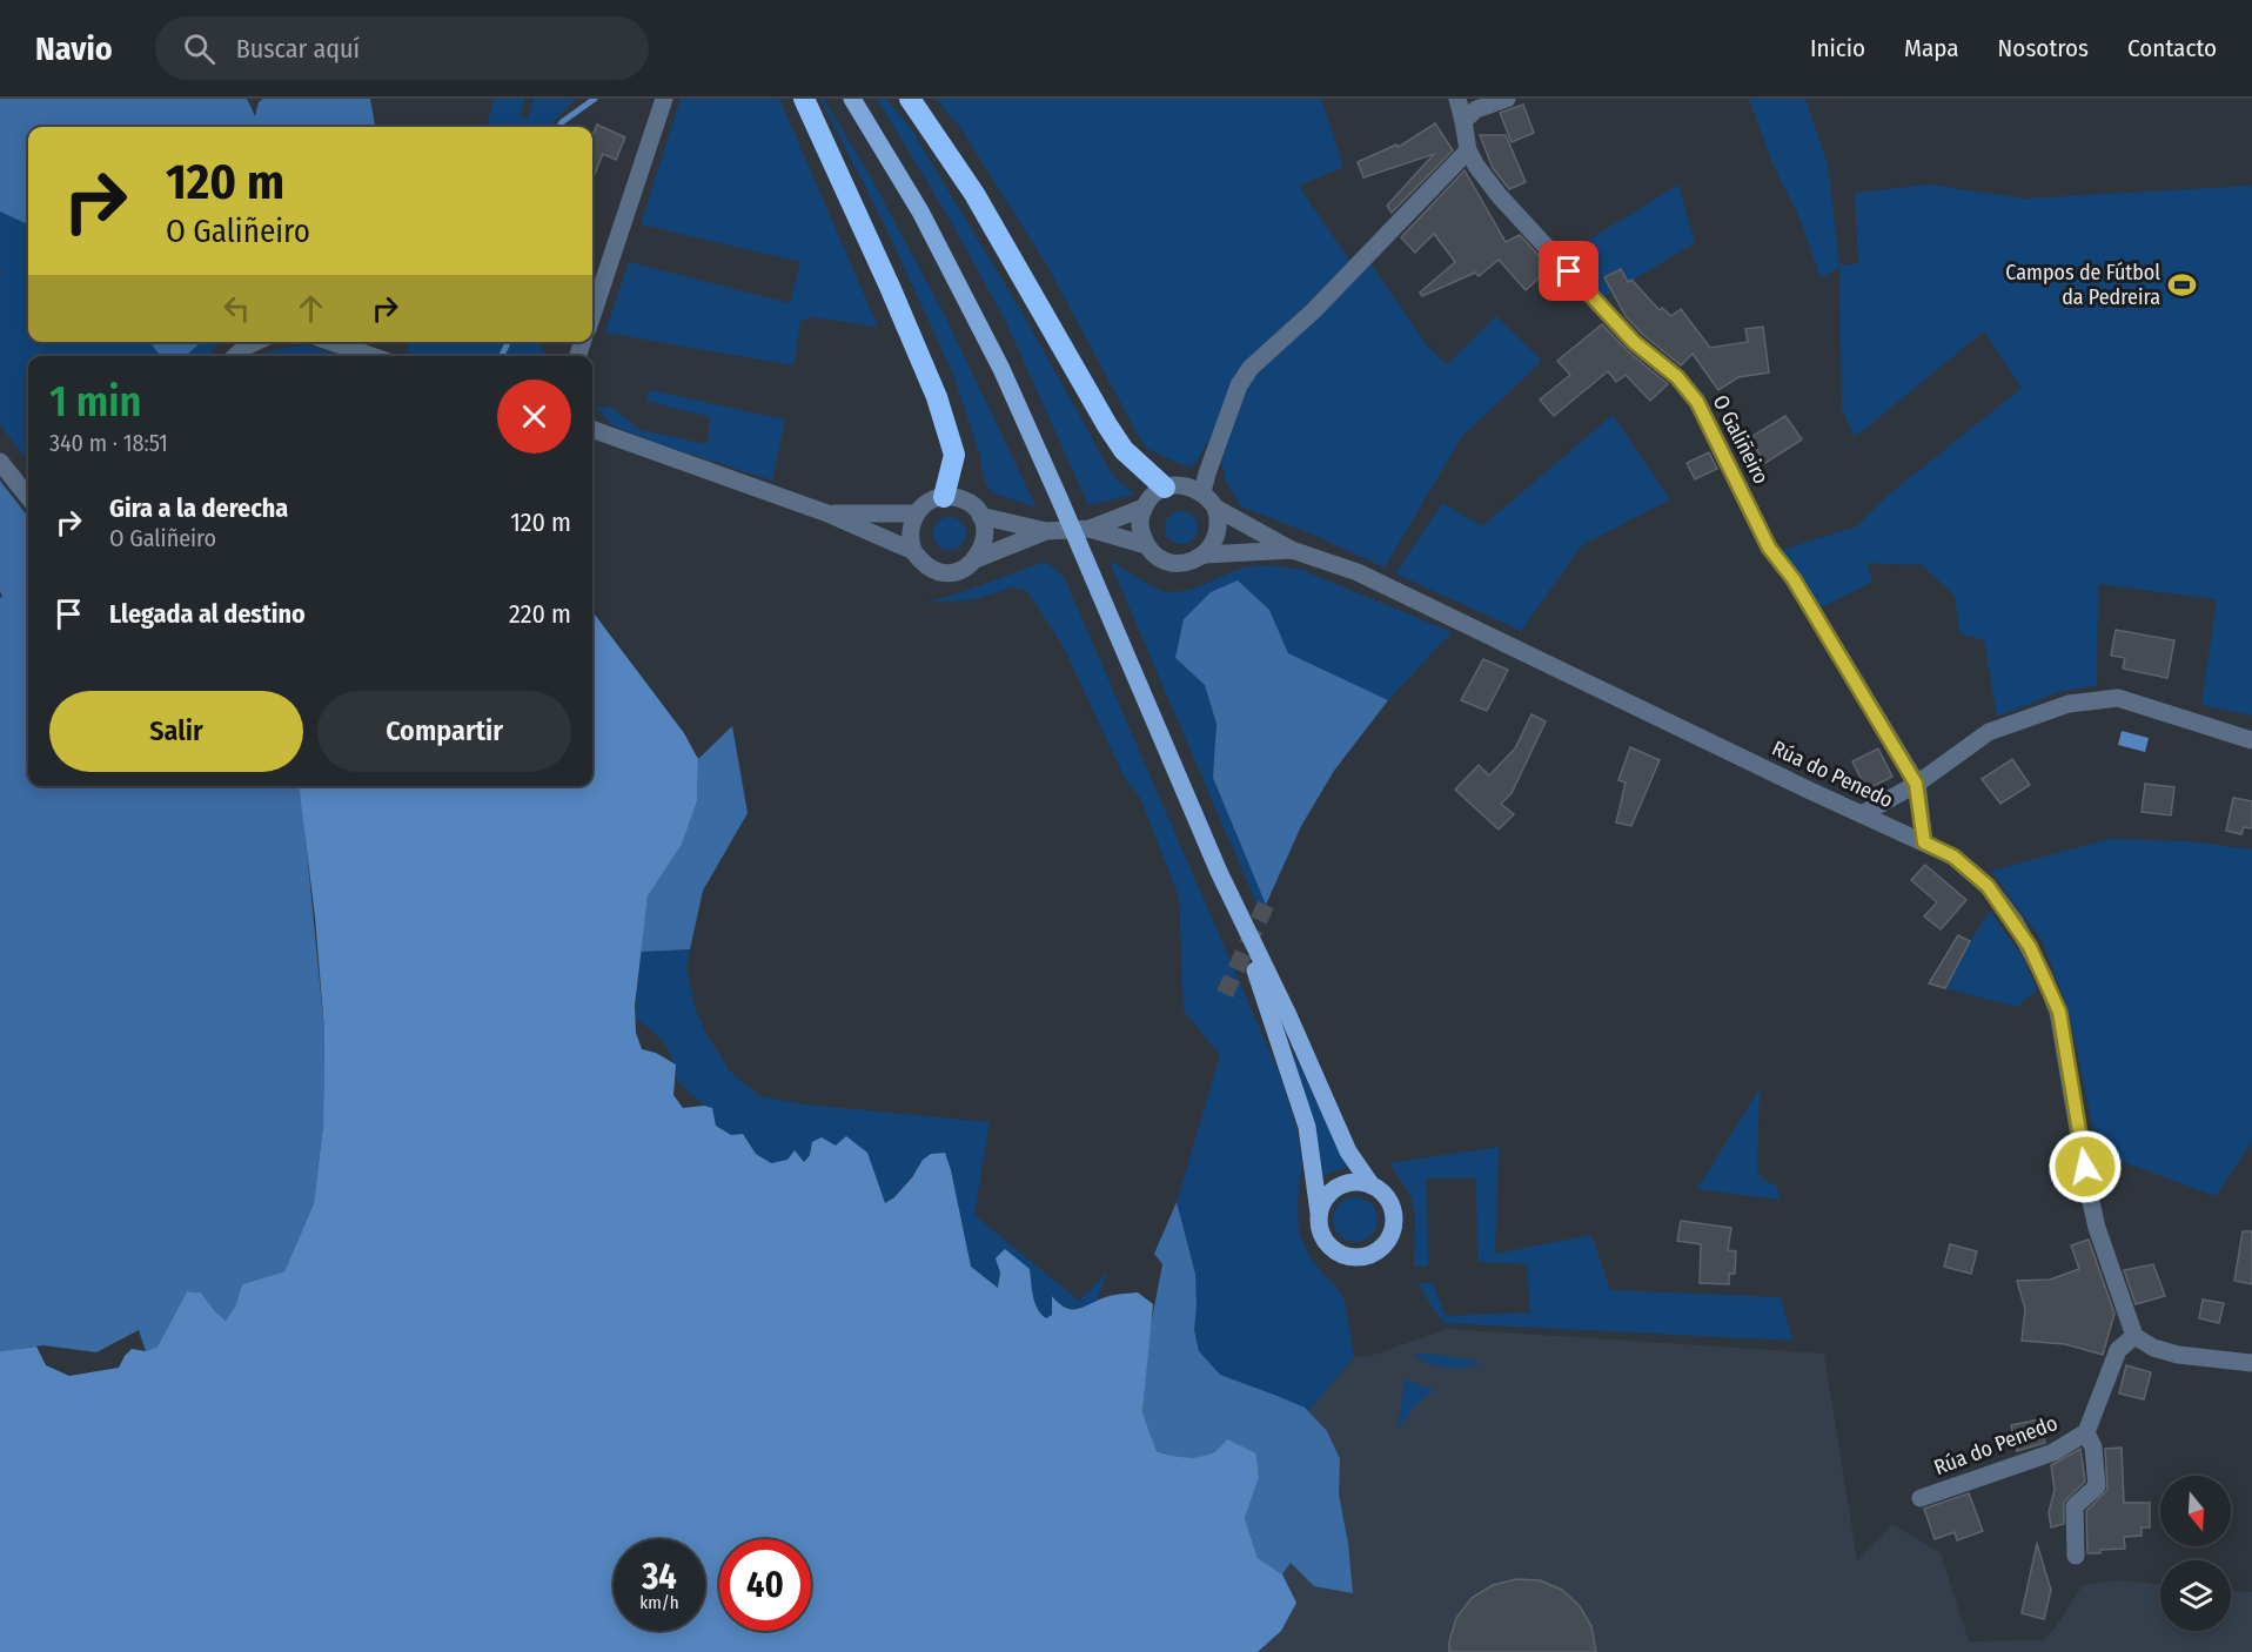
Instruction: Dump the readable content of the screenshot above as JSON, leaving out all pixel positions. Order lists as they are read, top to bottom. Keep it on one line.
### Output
{"streets":{"street":["O Galiñeiro","Rúa do Penedo"]},"crossings":[["O Galiñeiro","Rúa do Penedo"]],"places":{"sports":["Campos de Fútbol da Pedreira"]},"north":"bottom","page":{"header":"Navio","search":"Buscar aquí","nav":["Inicio","Mapa","Nosotros","Contacto"],"turn":["120 m","O Galiñeiro"],"heading":["1 min","340 m · 18:51"],"list":[{"name":"Gira a la derecha","note":"O Galiñeiro","value":"120 m"},{"name":"Llegada al destino","value":"220 m"}],"buttons":["Salir","Compartir"],"speed":"34 km/h","limit":"40"}}
